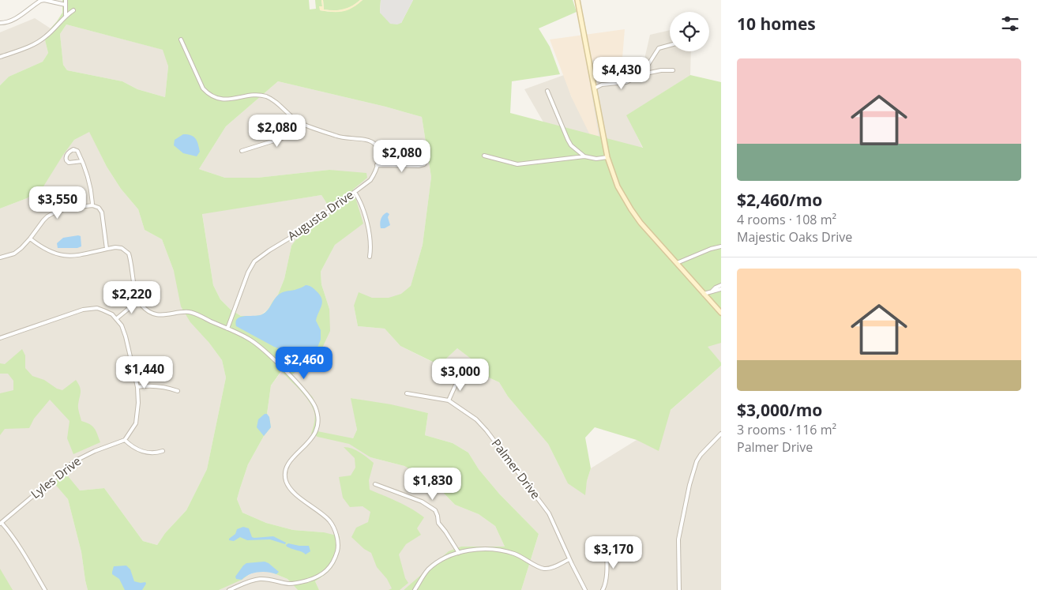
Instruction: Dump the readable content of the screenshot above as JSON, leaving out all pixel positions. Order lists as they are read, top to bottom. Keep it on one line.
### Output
{"streets":{"street":["Augusta Drive","Palmer Drive","Lyles Drive"]},"page":{"heading":"10 homes","list":[{"name":"$2,460/mo","note":"4 rooms · 108 m² · Majestic Oaks Drive"},{"name":"$3,000/mo","note":"3 rooms · 116 m² · Palmer Drive"}],"price":["$4,430","$2,080","$2,080","$3,550","$2,220","$2,460","$1,440","$3,000","$1,830","$3,170"]}}
